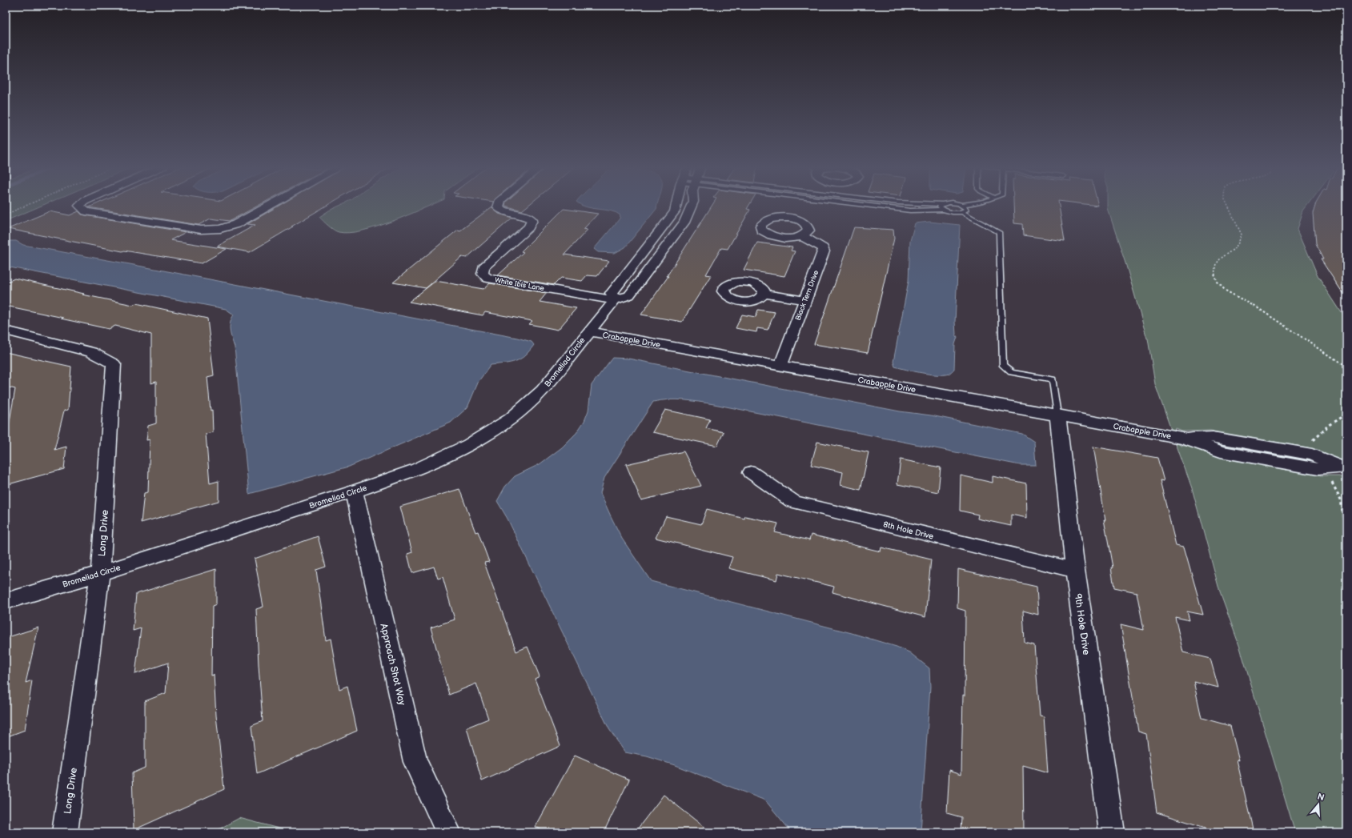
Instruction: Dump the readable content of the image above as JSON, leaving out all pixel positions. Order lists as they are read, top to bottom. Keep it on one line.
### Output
{"streets":{"street":["White Ibis Lane","Black Tern Drive","Crabapple Drive","Bromeliad Circle","8th Hole Drive","Long Drive","9th Hole Drive","Approach Shot Way"]},"crossings":[["White Ibis Lane","Bromeliad Circle"],["Black Tern Drive","Crabapple Drive"],["Crabapple Drive","Bromeliad Circle"],["Crabapple Drive","9th Hole Drive"],["Bromeliad Circle","Long Drive"],["Bromeliad Circle","Approach Shot Way"],["8th Hole Drive","9th Hole Drive"]],"north":"top"}
